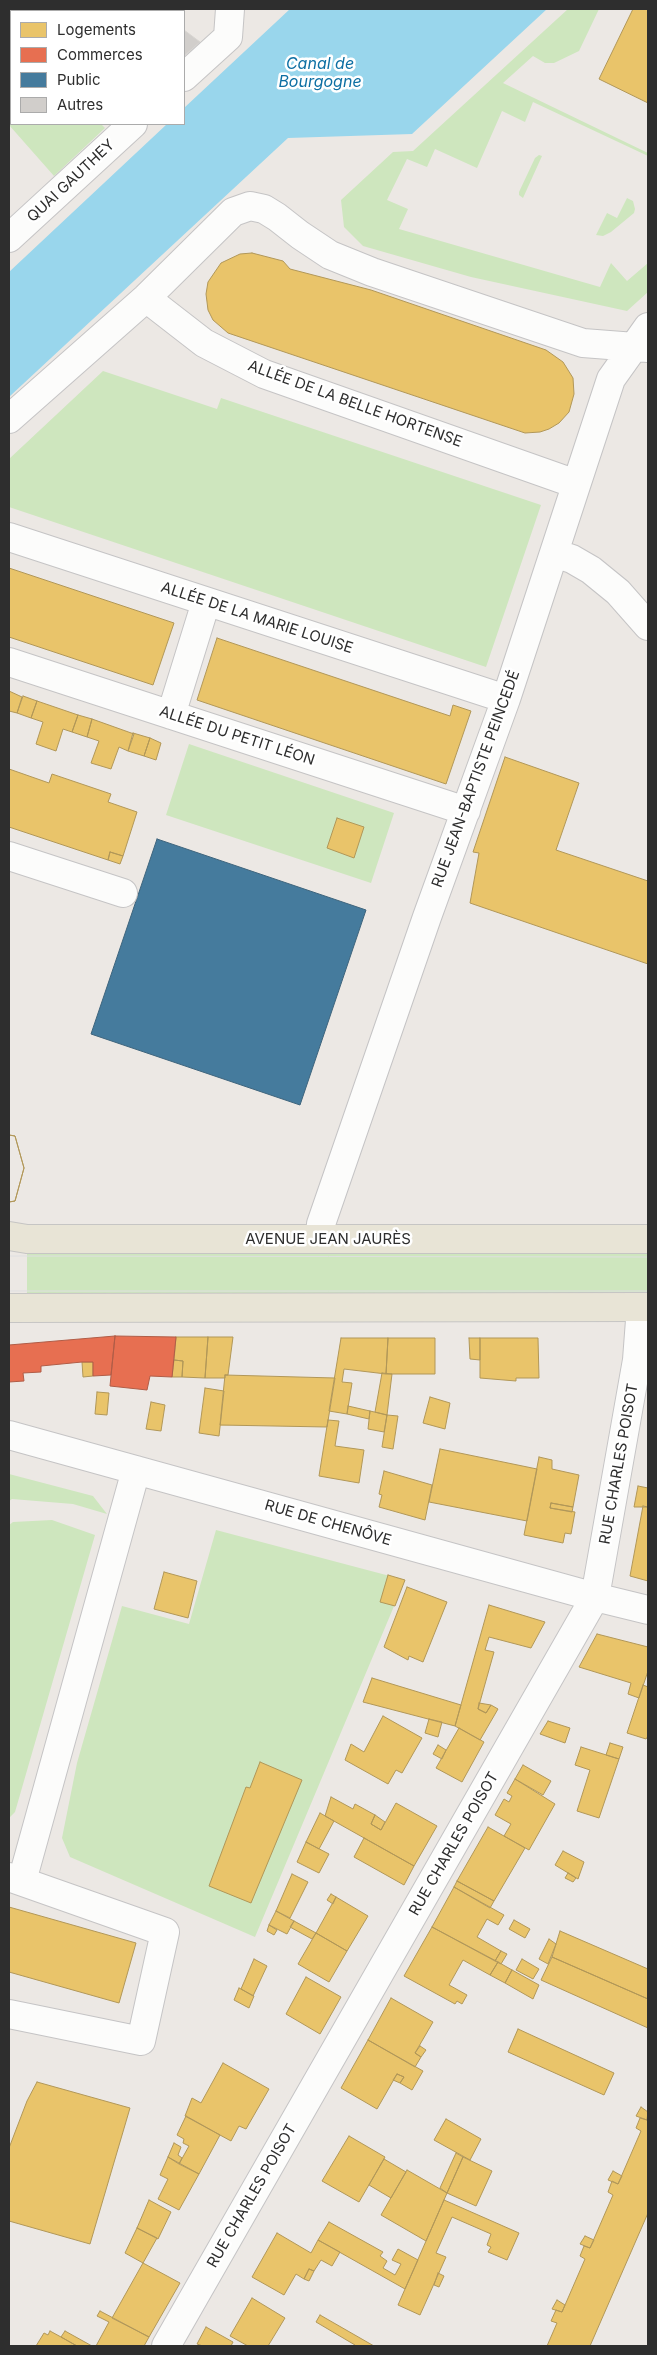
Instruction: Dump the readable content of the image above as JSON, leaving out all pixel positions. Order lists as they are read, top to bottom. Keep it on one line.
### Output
{"streets":{"main road":["AVENUE JEAN JAURÈS"],"street":["QUAI GAUTHEY","ALLÉE DE LA BELLE HORTENSE","ALLÉE DE LA MARIE LOUISE","ALLÉE DU PETIT LÉON","RUE JEAN-BAPTISTE PEINCEDÉ","RUE CHARLES POISOT","RUE DE CHENÔVE"]},"crossings":[["ALLÉE DE LA BELLE HORTENSE","RUE JEAN-BAPTISTE PEINCEDÉ"],["ALLÉE DE LA MARIE LOUISE","RUE JEAN-BAPTISTE PEINCEDÉ"],["ALLÉE DU PETIT LÉON","RUE JEAN-BAPTISTE PEINCEDÉ"],["RUE JEAN-BAPTISTE PEINCEDÉ","AVENUE JEAN JAURÈS"],["RUE CHARLES POISOT","RUE DE CHENÔVE"]],"water":["Canal de Bourgogne"],"legend":["Logements","Commerces","Public","Autres"]}
